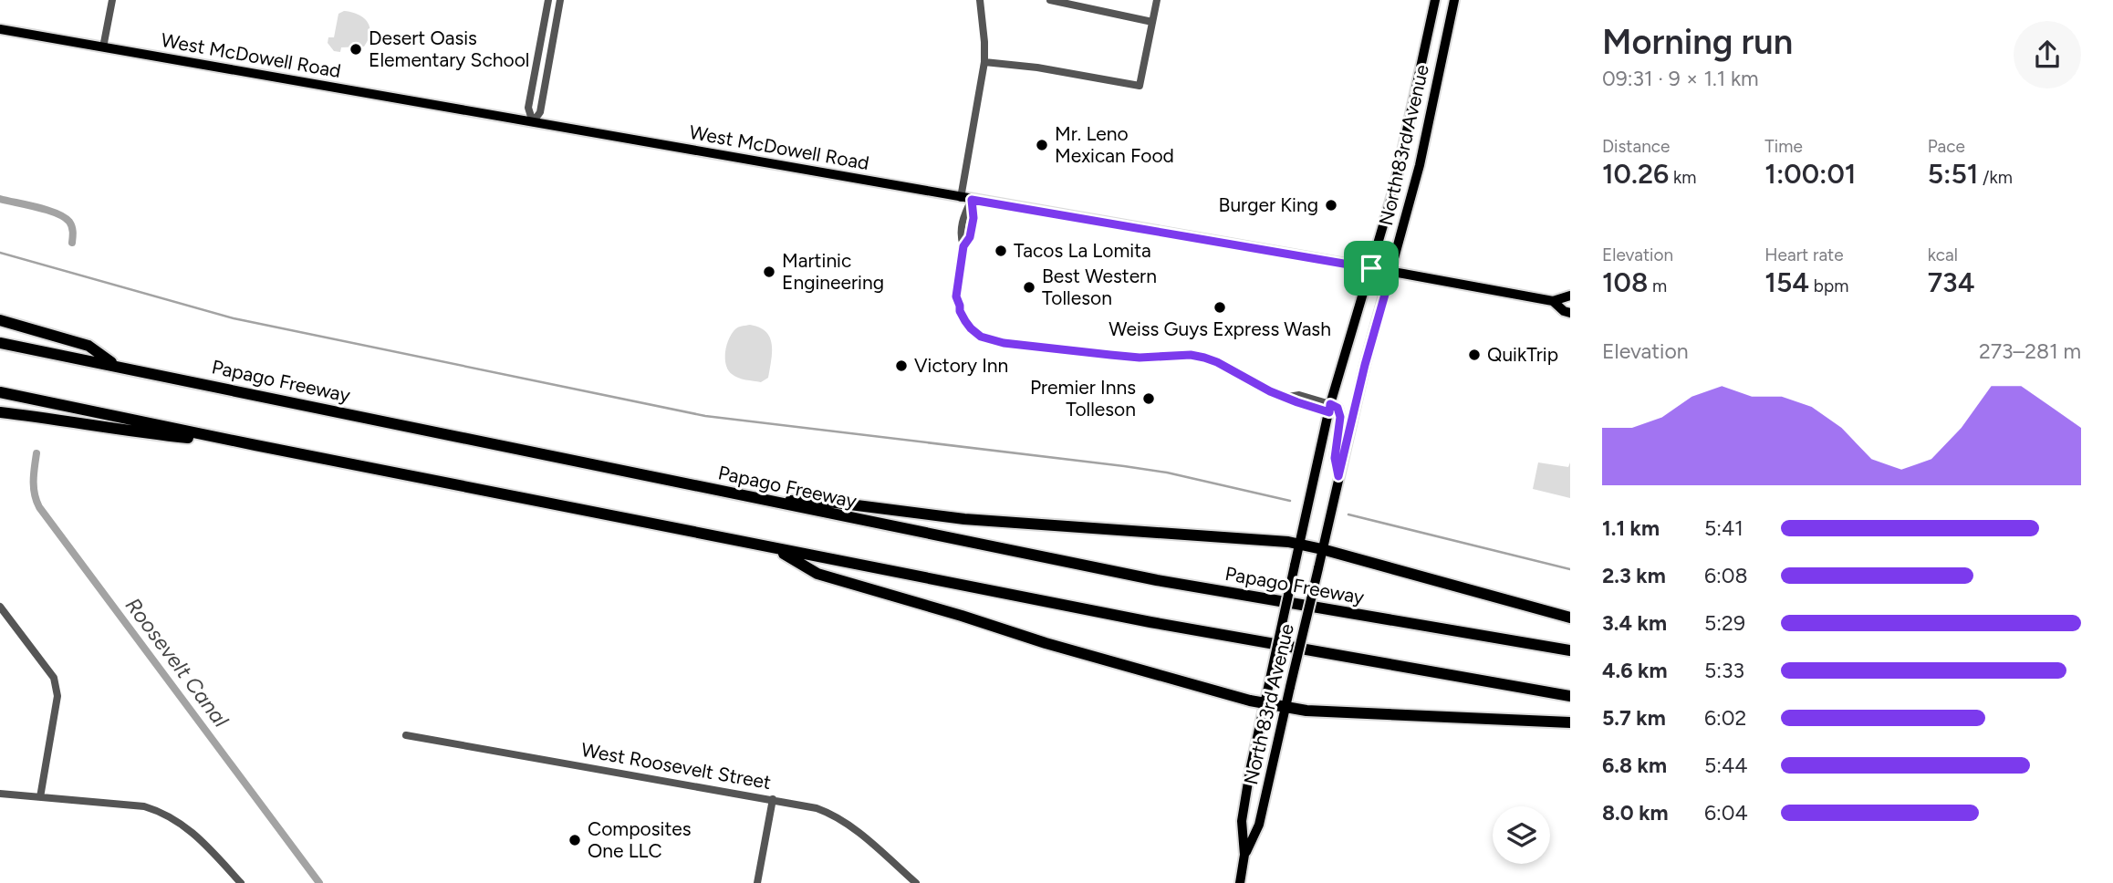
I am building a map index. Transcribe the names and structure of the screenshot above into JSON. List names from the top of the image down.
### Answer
{
  "streets": {
    "highway": ["Papago Freeway"],
    "main road": ["West McDowell Road", "North 83rd Avenue"],
    "street": ["West Roosevelt Street"]
  },
  "crossings": [
    ["West McDowell Road", "North 83rd Avenue"]
  ],
  "water": ["Roosevelt Canal"],
  "places": [
    "Desert Oasis Elementary School",
    "Mr. Leno Mexican Food",
    "Burger King",
    "Tacos La Lomita",
    "Martinic Engineering",
    "Best Western Tolleson",
    "Weiss Guys Express Wash",
    "QuikTrip",
    "Victory Inn",
    "Premier Inns Tolleson",
    "Composites One LLC"
  ],
  "page": {
    "heading": ["Morning run", "09:31 · 9 × 1.1 km"],
    "stats": [
      ["Distance", "10.26 km"],
      ["Time", "1:00:01"],
      ["Pace", "5:51 /km"],
      ["Elevation", "108 m"],
      ["Heart rate", "154 bpm"],
      ["kcal", "734"]
    ],
    "chart": ["Elevation", "273–281 m"],
    "list": [
      {
        "name": "1.1 km",
        "note": "5:41"
      },
      {
        "name": "2.3 km",
        "note": "6:08"
      },
      {
        "name": "3.4 km",
        "note": "5:29"
      },
      {
        "name": "4.6 km",
        "note": "5:33"
      },
      {
        "name": "5.7 km",
        "note": "6:02"
      },
      {
        "name": "6.8 km",
        "note": "5:44"
      },
      {
        "name": "8.0 km",
        "note": "6:04"
      }
    ]
  }
}
